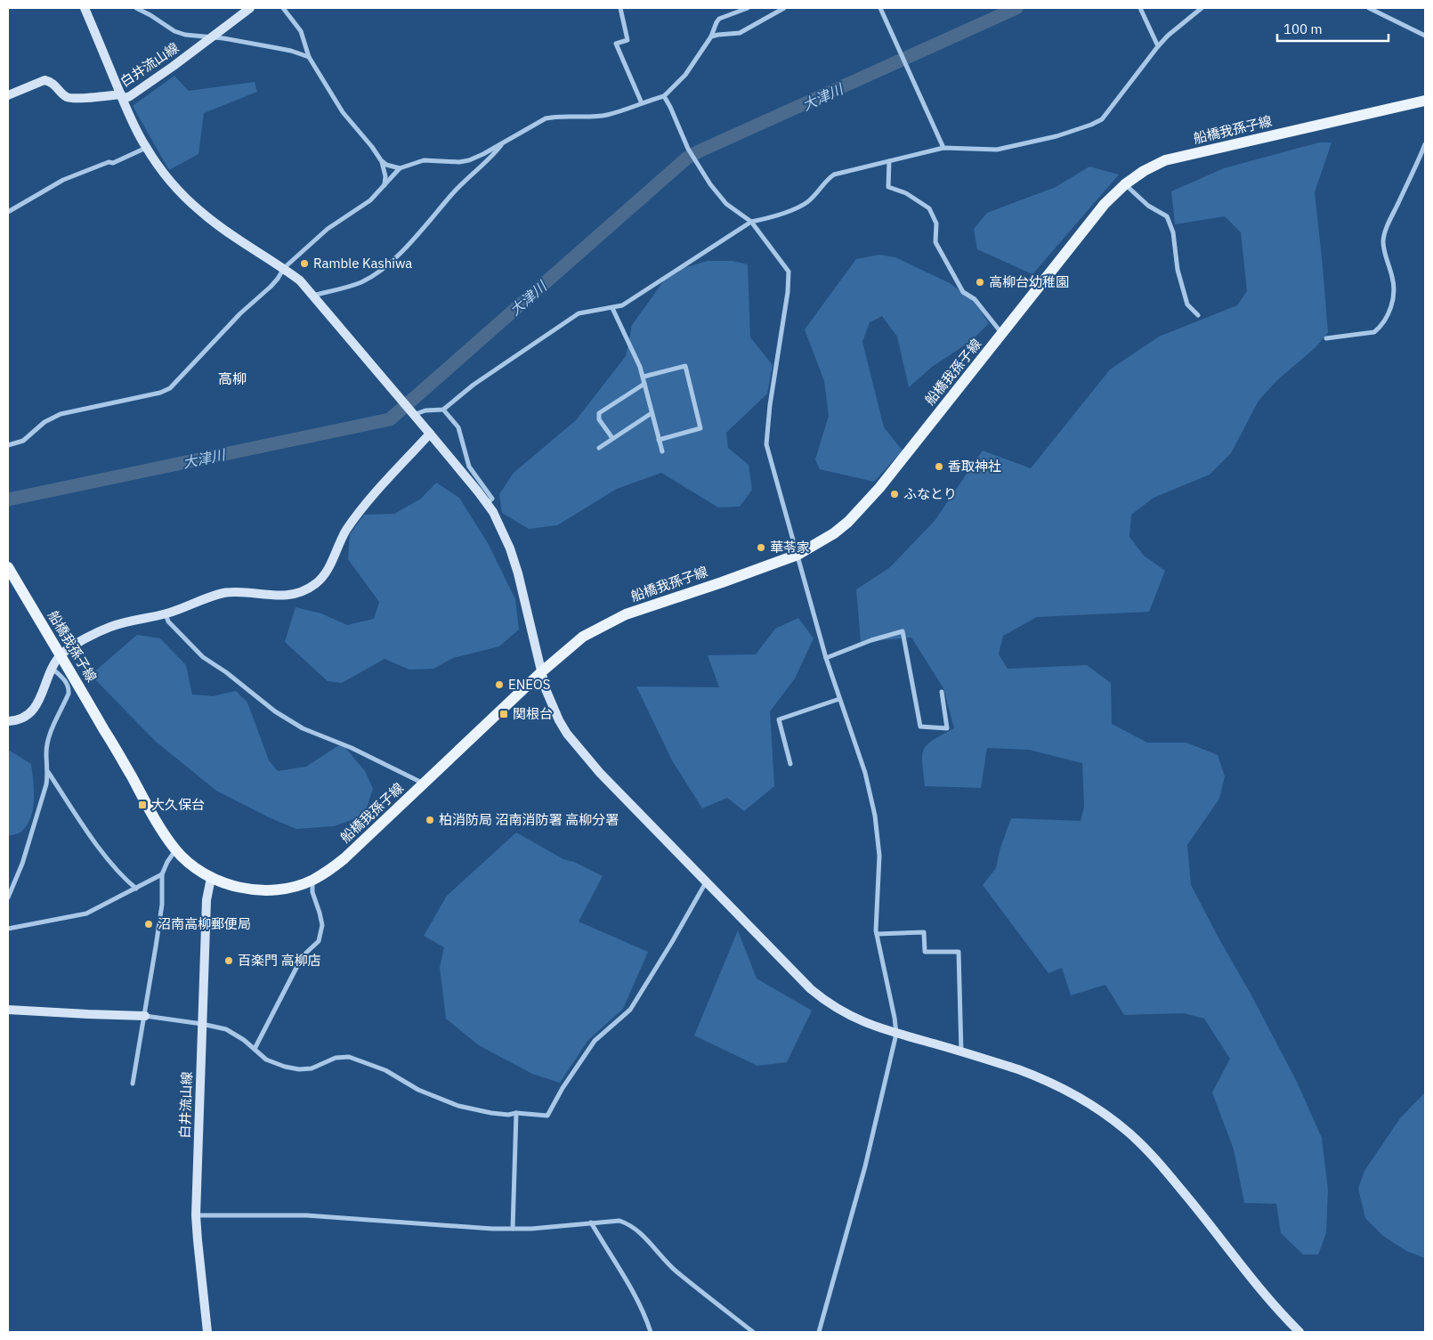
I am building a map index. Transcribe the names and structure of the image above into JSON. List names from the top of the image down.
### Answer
{
  "streets": {
    "main road": ["船橋我孫子線"],
    "street": ["白井流山線"]
  },
  "crossings": [
    ["白井流山線", "船橋我孫子線"]
  ],
  "districts": ["高柳"],
  "water": ["大津川"],
  "places": {
    "other": [
      "Ramble Kashiwa",
      "高柳台幼稚園",
      "香取神社",
      "ふなとり",
      "華苓家",
      "ENEOS",
      "柏消防局 沼南消防署 高柳分署",
      "沼南高柳郵便局",
      "百楽門 高柳店"
    ],
    "transit": ["関根台", "大久保台"]
  },
  "scale_bar": "100 m"
}
